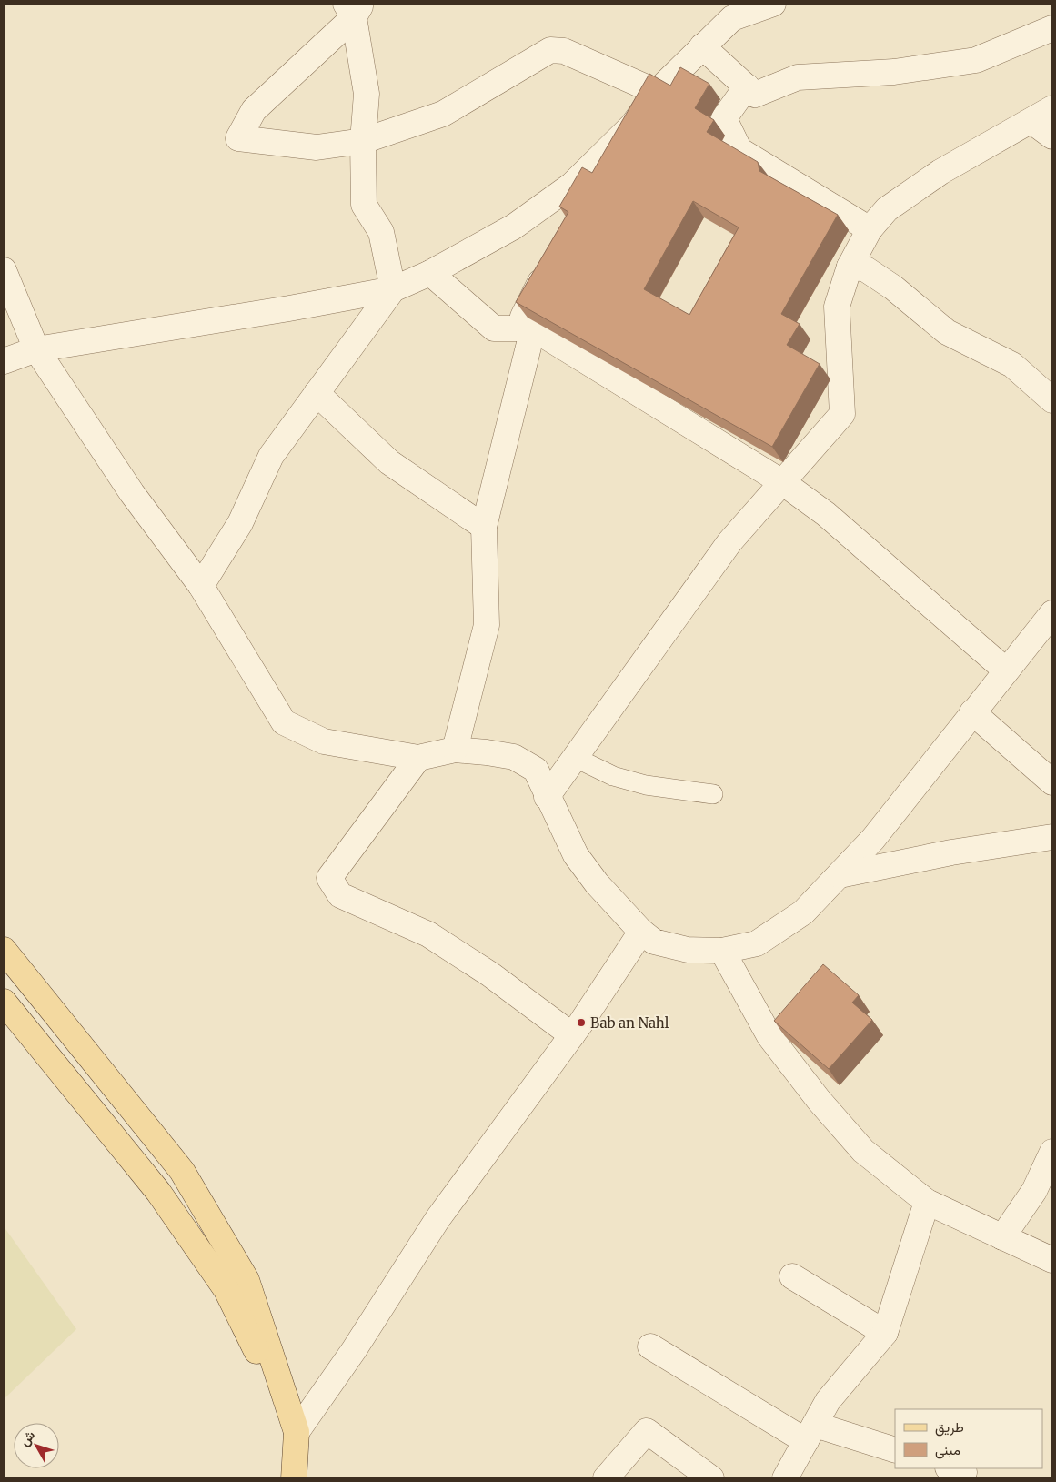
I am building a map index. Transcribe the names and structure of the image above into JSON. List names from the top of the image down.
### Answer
{
  "places": ["Bab an Nahl"],
  "legend": ["طريق", "مبنى"],
  "north": "top left"
}
